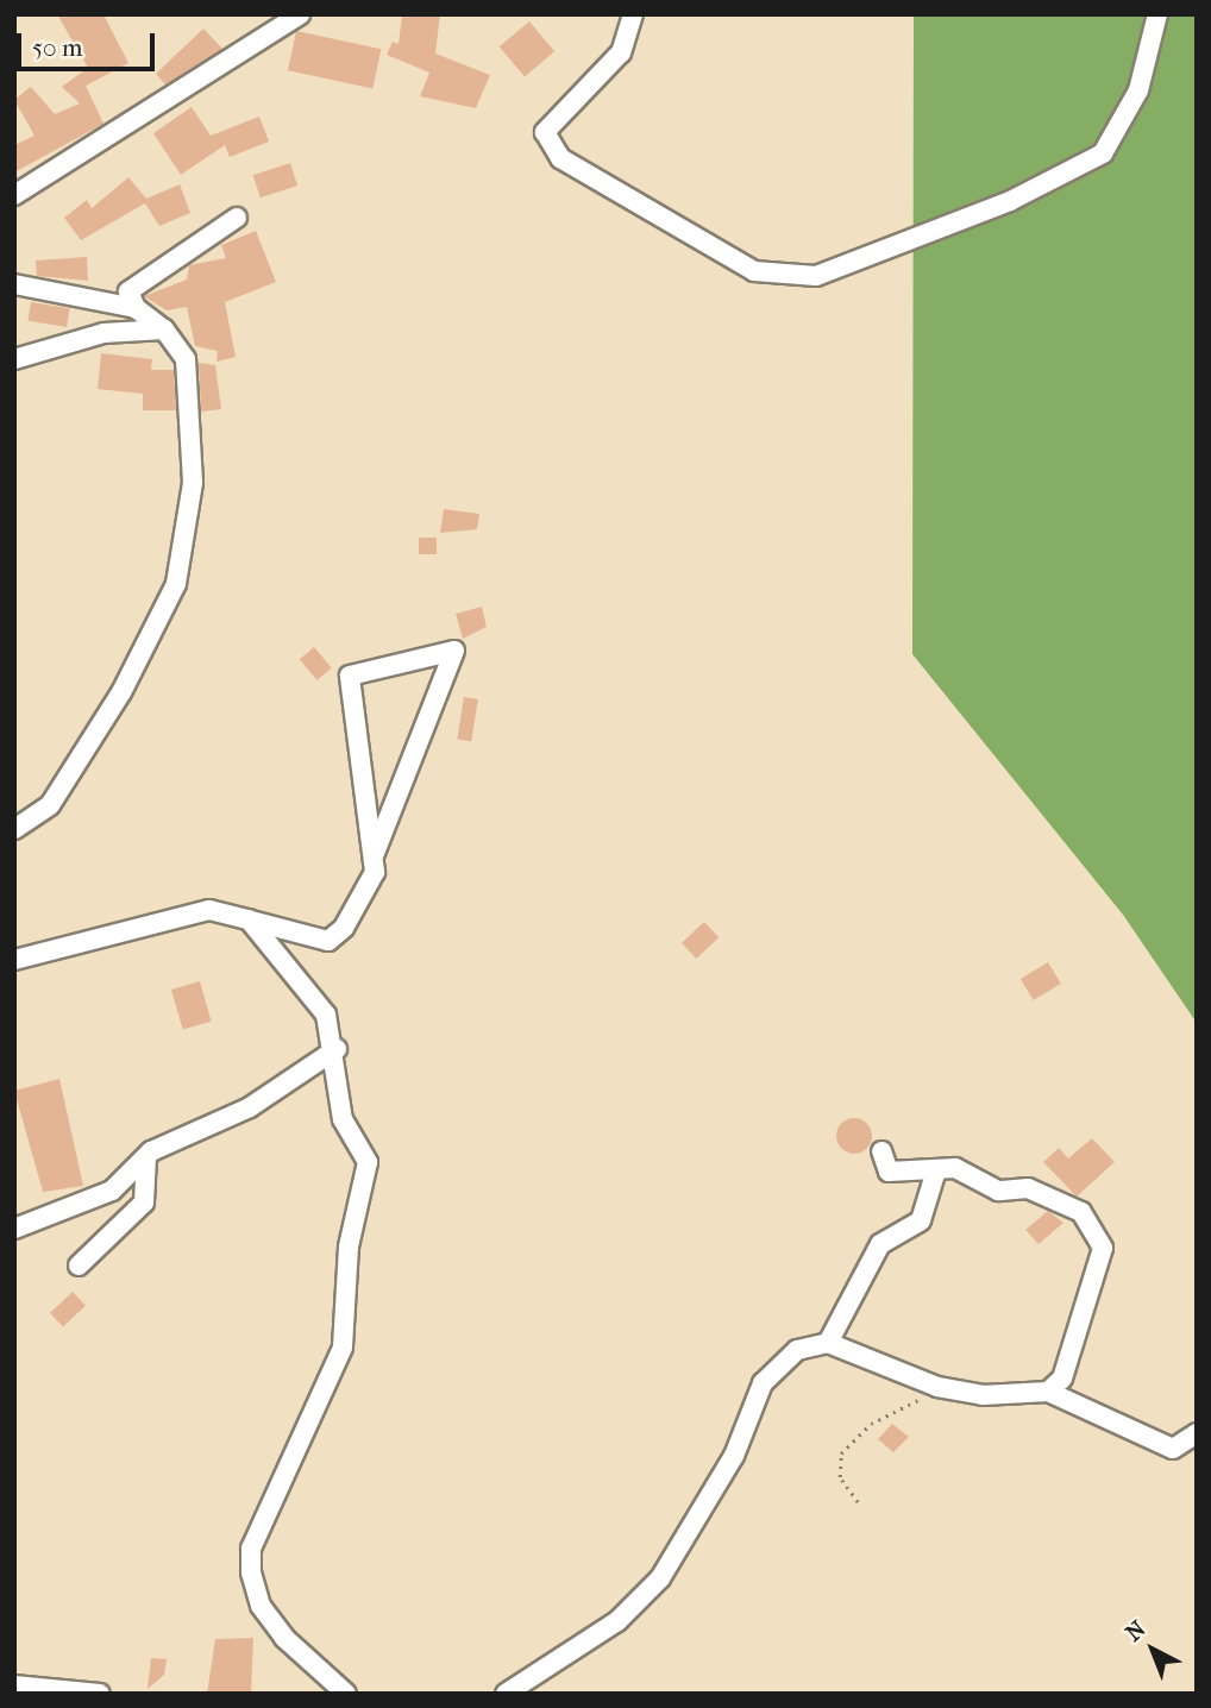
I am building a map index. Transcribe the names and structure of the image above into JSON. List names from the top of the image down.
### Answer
{
  "scale_bar": "50 m",
  "north": "top left"
}
